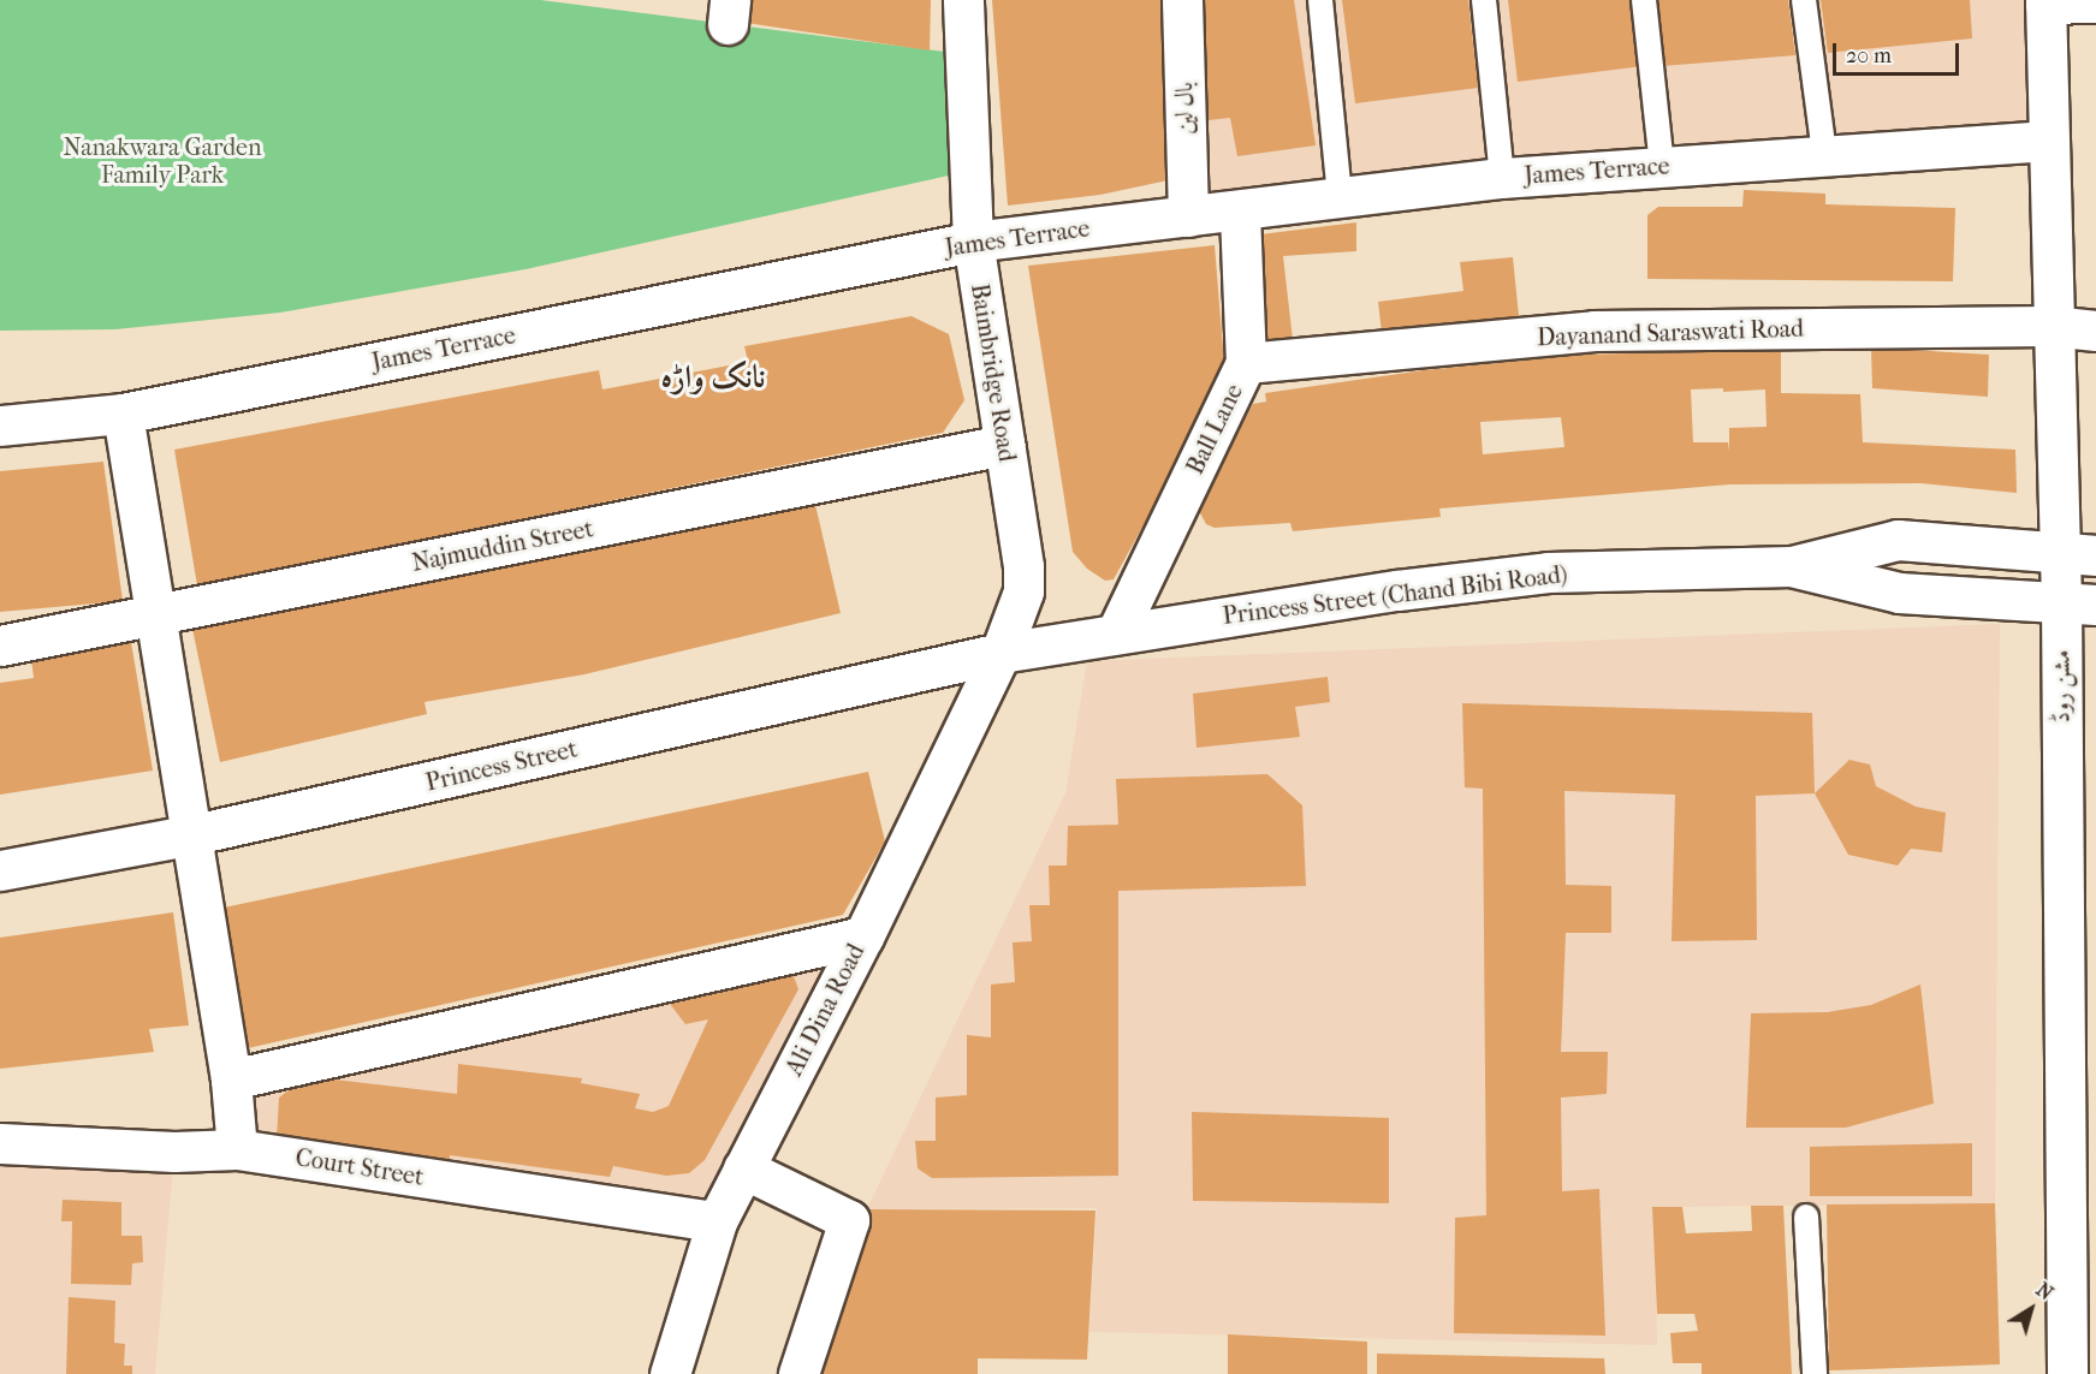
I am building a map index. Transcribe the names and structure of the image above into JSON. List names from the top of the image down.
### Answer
{
  "streets": {
    "street": [
      "بال لین",
      "James Terrace",
      "Dayanand Saraswati Road",
      "Baimbridge Road",
      "Ball Lane",
      "Najmuddin Street",
      "Princess Street (Chand Bibi Road)",
      "مشن روڈ",
      "Princess Street",
      "Ali Dina Road",
      "Court Street"
    ]
  },
  "crossings": [
    ["بال لین", "James Terrace"],
    ["James Terrace", "Baimbridge Road"],
    ["James Terrace", "Ball Lane"],
    ["James Terrace", "مشن روڈ"],
    ["Dayanand Saraswati Road", "Ball Lane"],
    ["Dayanand Saraswati Road", "مشن روڈ"],
    ["Baimbridge Road", "Najmuddin Street"],
    ["Baimbridge Road", "Princess Street (Chand Bibi Road)"],
    ["Baimbridge Road", "Princess Street"],
    ["Baimbridge Road", "Ali Dina Road"],
    ["Ball Lane", "Princess Street (Chand Bibi Road)"],
    ["Princess Street (Chand Bibi Road)", "مشن روڈ"],
    ["Princess Street (Chand Bibi Road)", "Princess Street"],
    ["Princess Street (Chand Bibi Road)", "Ali Dina Road"],
    ["Princess Street", "Ali Dina Road"],
    ["Ali Dina Road", "Court Street"]
  ],
  "districts": ["نانک واڑہ"],
  "parks": ["Nanakwara Garden Family Park"],
  "scale_bar": "20 m",
  "north": "top right"
}
